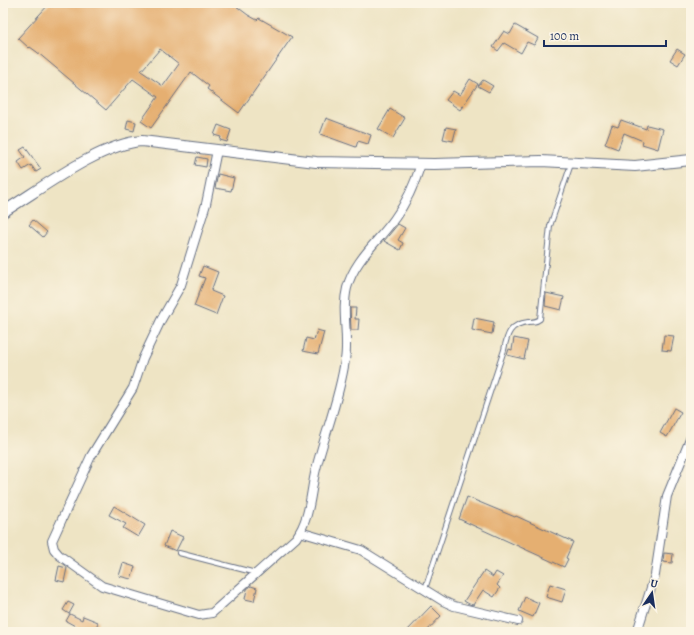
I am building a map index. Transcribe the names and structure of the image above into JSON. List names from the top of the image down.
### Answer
{
  "scale_bar": "100 m",
  "north": "top"
}
